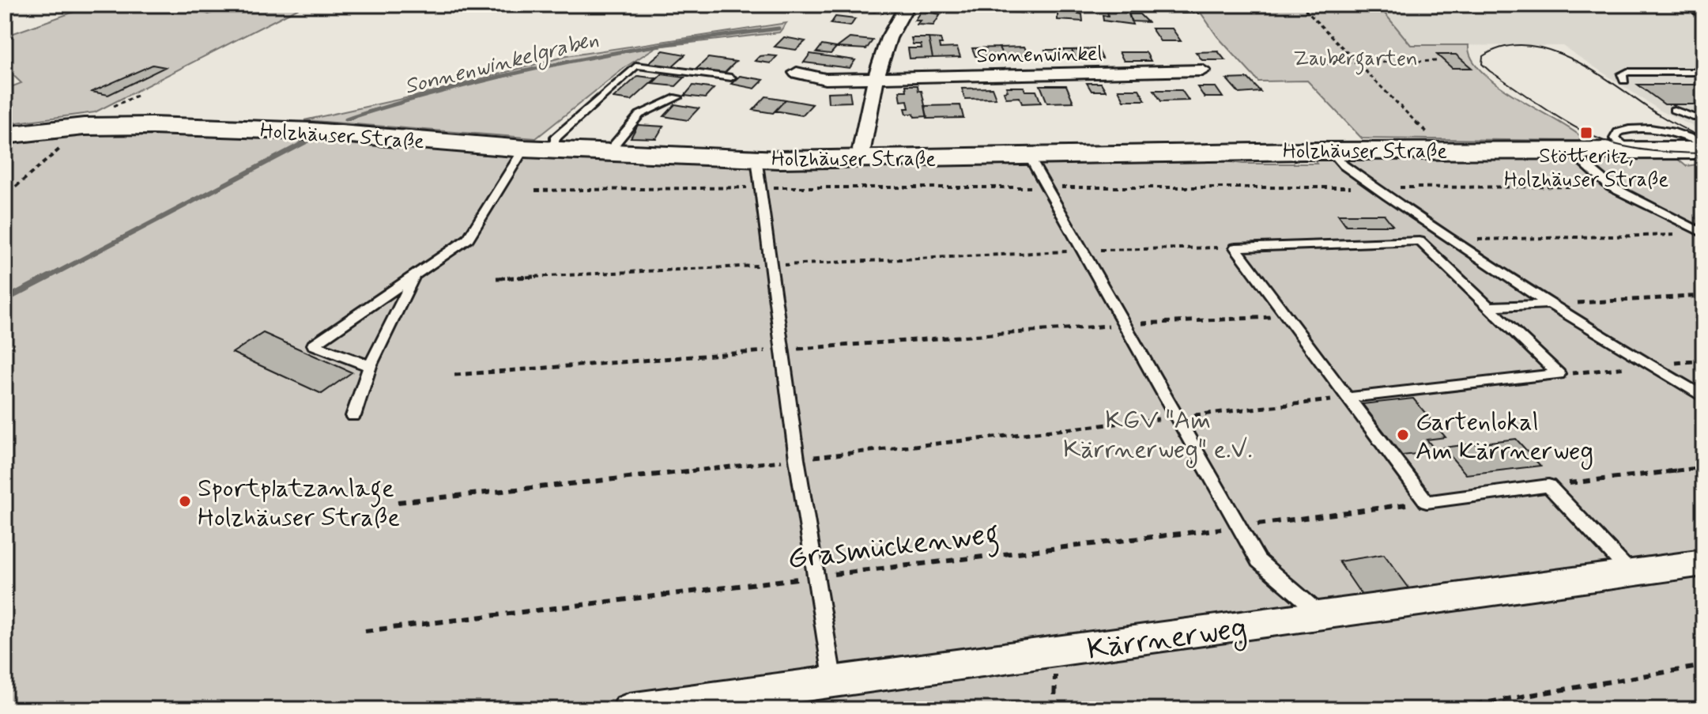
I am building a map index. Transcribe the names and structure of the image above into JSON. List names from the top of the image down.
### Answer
{
  "streets": {
    "main road": ["Holzhäuser Straße"],
    "street": ["Sonnenwinkel", "Kärrnerweg"],
    "path": ["Grasmückenweg"]
  },
  "water": ["Sonnenwinkelgraben"],
  "parks": ["Zaubergarten", "KGV \"Am Kärrnerweg\" e.V."],
  "places": {
    "transit": ["Stötteritz, Holzhäuser Straße"],
    "other": ["Gartenlokal Am Kärrnerweg", "Sportplatzanlage Holzhäuser Straße"]
  }
}
